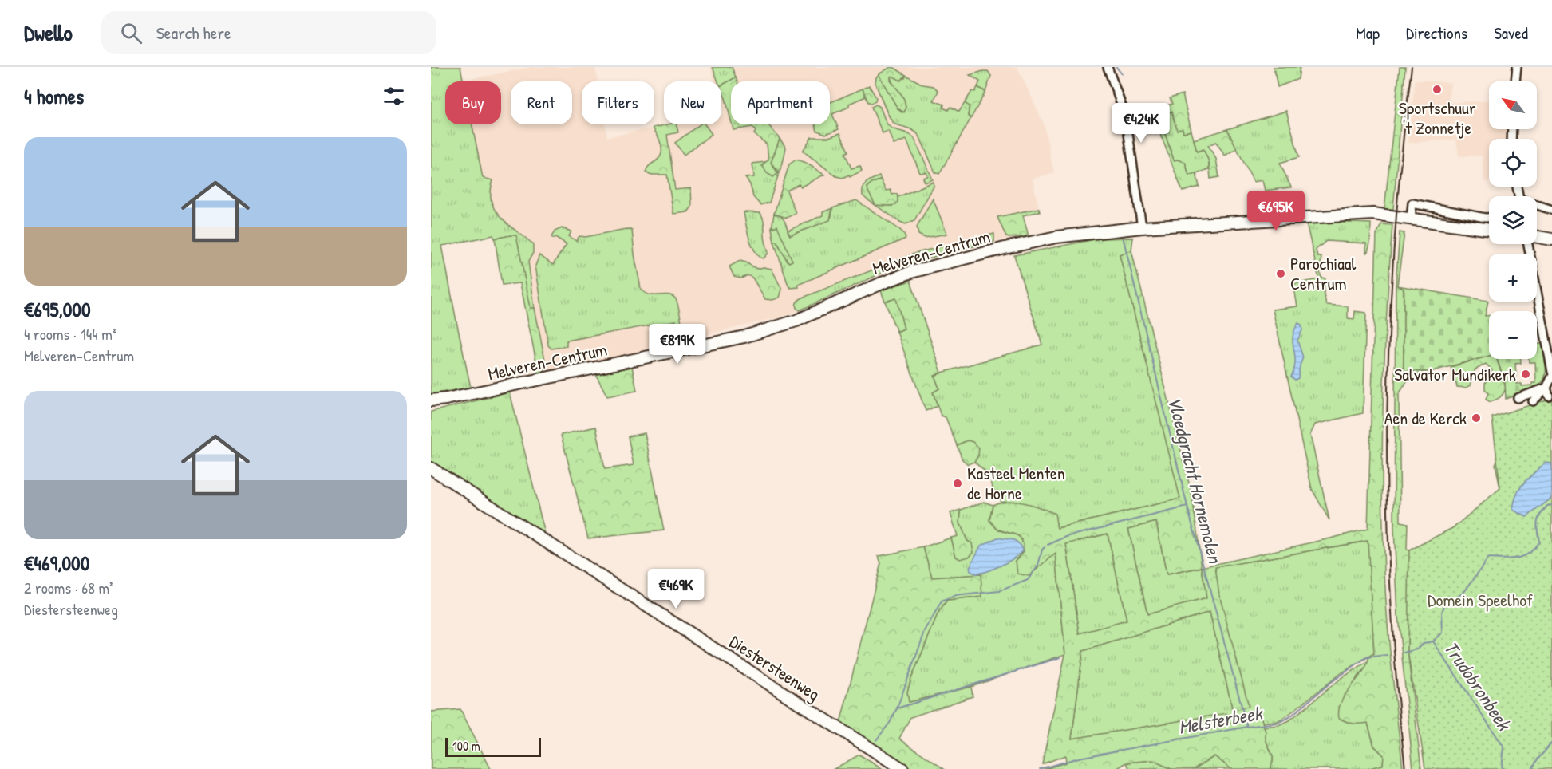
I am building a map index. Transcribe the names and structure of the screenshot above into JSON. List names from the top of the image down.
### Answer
{
  "streets": {
    "main road": ["Melveren-Centrum", "Diestersteenweg"]
  },
  "water": ["Vloedgracht Hornemolen", "Trudobronbeek", "Melsterbeek"],
  "parks": ["Domein Speelhof"],
  "places": [
    "Sportschuur 't Zonnetje",
    "Parochiaal Centrum",
    "Salvator Mundikerk",
    "Aen de Kerck",
    "Kasteel Menten de Horne"
  ],
  "scale_bar": "100 m",
  "north": "top left",
  "page": {
    "header": "Dwello",
    "search": "Search here",
    "nav": ["Map", "Directions", "Saved"],
    "heading": "4 homes",
    "map_buttons": ["+", "−"],
    "chip": [
      "Buy",
      "Rent",
      "Filters",
      "New",
      "Apartment"
    ],
    "price": [
      "€424K",
      "€695K",
      "€819K",
      "€469K"
    ],
    "list": [
      {
        "name": "€695,000",
        "note": "4 rooms · 144 m² · Melveren-Centrum"
      },
      {
        "name": "€469,000",
        "note": "2 rooms · 68 m² · Diestersteenweg"
      }
    ],
    "scale": "100 m"
  }
}
